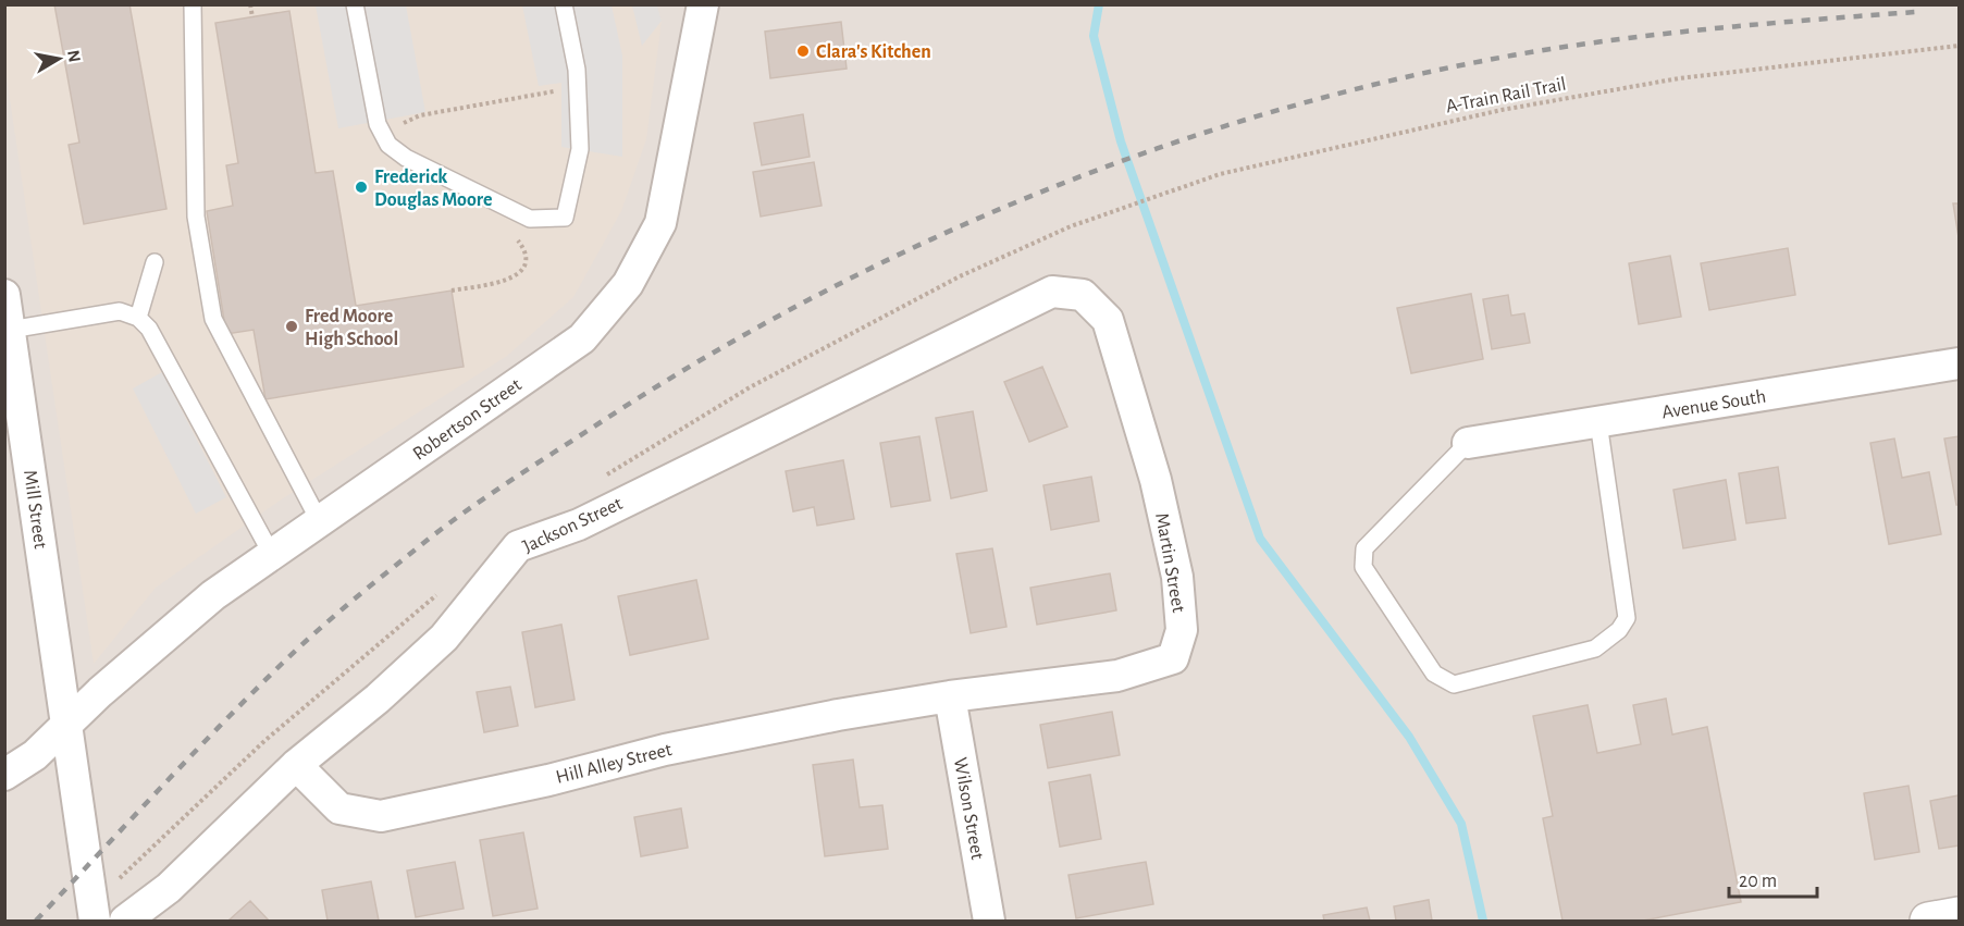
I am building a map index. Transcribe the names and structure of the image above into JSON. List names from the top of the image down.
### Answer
{
  "streets": {
    "street": [
      "Avenue South",
      "Robertson Street",
      "Mill Street",
      "Jackson Street",
      "Martin Street",
      "Hill Alley Street",
      "Wilson Street"
    ],
    "path": ["A-Train Rail Trail"]
  },
  "crossings": [
    ["Robertson Street", "Mill Street"],
    ["Jackson Street", "Martin Street"],
    ["Jackson Street", "Hill Alley Street"],
    ["Martin Street", "Hill Alley Street"],
    ["Martin Street", "Wilson Street"],
    ["Hill Alley Street", "Wilson Street"]
  ],
  "places": ["Clara's Kitchen", "Frederick Douglas Moore", "Fred Moore High School"],
  "scale_bar": "20 m",
  "north": "right"
}
